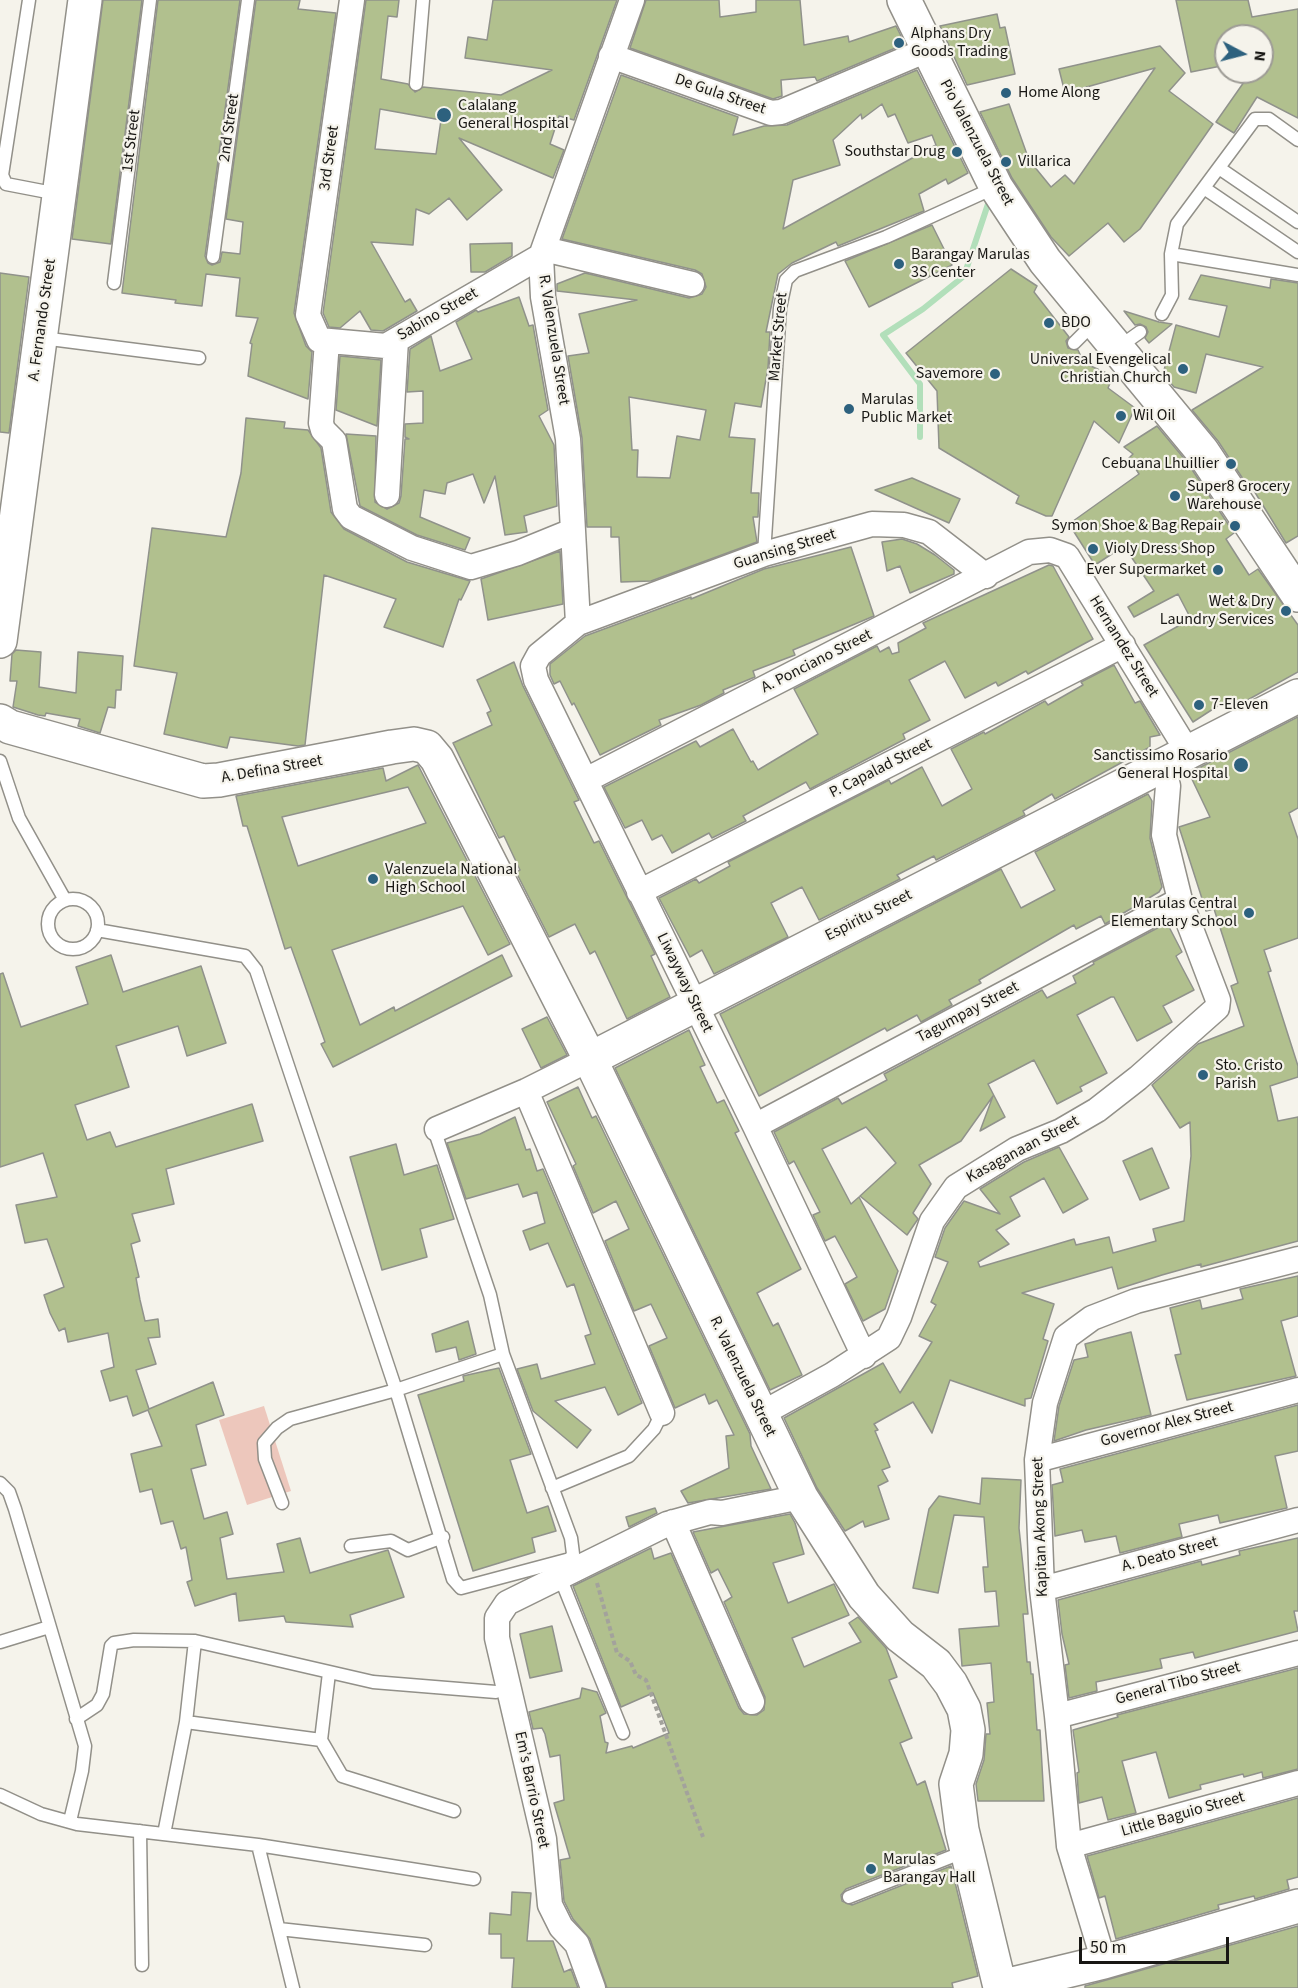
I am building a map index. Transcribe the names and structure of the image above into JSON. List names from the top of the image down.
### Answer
{
  "streets": {
    "street": [
      "De Gula Street",
      "Pio Valenzuela Street",
      "3rd Street",
      "Sabino Street",
      "A. Fernando Street",
      "R. Valenzuela Street",
      "Guansing Street",
      "Hernandez Street",
      "A. Ponciano Street",
      "P. Capalad Street",
      "A. Defina Street",
      "Espiritu Street",
      "Liwayway Street",
      "Tagumpay Street",
      "Kasaganaan Street",
      "Governor Alex Street",
      "Kapitan Akong Street",
      "A. Deato Street",
      "General Tibo Street",
      "Em’s Barrio Street",
      "Little Baguio Street"
    ],
    "lane": ["2nd Street", "1st Street", "Market Street"]
  },
  "crossings": [
    ["De Gula Street", "Pio Valenzuela Street"],
    ["De Gula Street", "R. Valenzuela Street"],
    ["Pio Valenzuela Street", "Market Street"],
    ["3rd Street", "Sabino Street"],
    ["Sabino Street", "R. Valenzuela Street"],
    ["Market Street", "Guansing Street"],
    ["R. Valenzuela Street", "Guansing Street"],
    ["R. Valenzuela Street", "A. Defina Street"],
    ["R. Valenzuela Street", "Espiritu Street"],
    ["R. Valenzuela Street", "Liwayway Street"],
    ["R. Valenzuela Street", "Kasaganaan Street"],
    ["Guansing Street", "A. Ponciano Street"],
    ["Guansing Street", "Liwayway Street"],
    ["Hernandez Street", "A. Ponciano Street"],
    ["Hernandez Street", "P. Capalad Street"],
    ["Hernandez Street", "Espiritu Street"],
    ["Hernandez Street", "Tagumpay Street"],
    ["Hernandez Street", "Kasaganaan Street"],
    ["A. Ponciano Street", "Liwayway Street"],
    ["P. Capalad Street", "Liwayway Street"],
    ["Espiritu Street", "Liwayway Street"],
    ["Liwayway Street", "Tagumpay Street"],
    ["Liwayway Street", "Kasaganaan Street"],
    ["Tagumpay Street", "Kasaganaan Street"],
    ["Governor Alex Street", "Kapitan Akong Street"],
    ["Kapitan Akong Street", "A. Deato Street"],
    ["Kapitan Akong Street", "General Tibo Street"],
    ["Kapitan Akong Street", "Little Baguio Street"]
  ],
  "places": [
    "Alphans Dry Goods Trading",
    "Home Along",
    "Calalang General Hospital",
    "Southstar Drug",
    "Villarica",
    "Barangay Marulas 3S Center",
    "BDO",
    "Universal Evengelical Christian Church",
    "Savemore",
    "Marulas Public Market",
    "Wil Oil",
    "Cebuana Lhuillier",
    "Super8 Grocery Warehouse",
    "Symon Shoe & Bag Repair",
    "Violy Dress Shop",
    "Ever Supermarket",
    "Wet & Dry Laundry Services",
    "7-Eleven",
    "Sanctissimo Rosario General Hospital",
    "Valenzuela National High School",
    "Marulas Central Elementary School",
    "Sto. Cristo Parish",
    "Marulas Barangay Hall"
  ],
  "scale_bar": "50 m",
  "north": "right"
}
